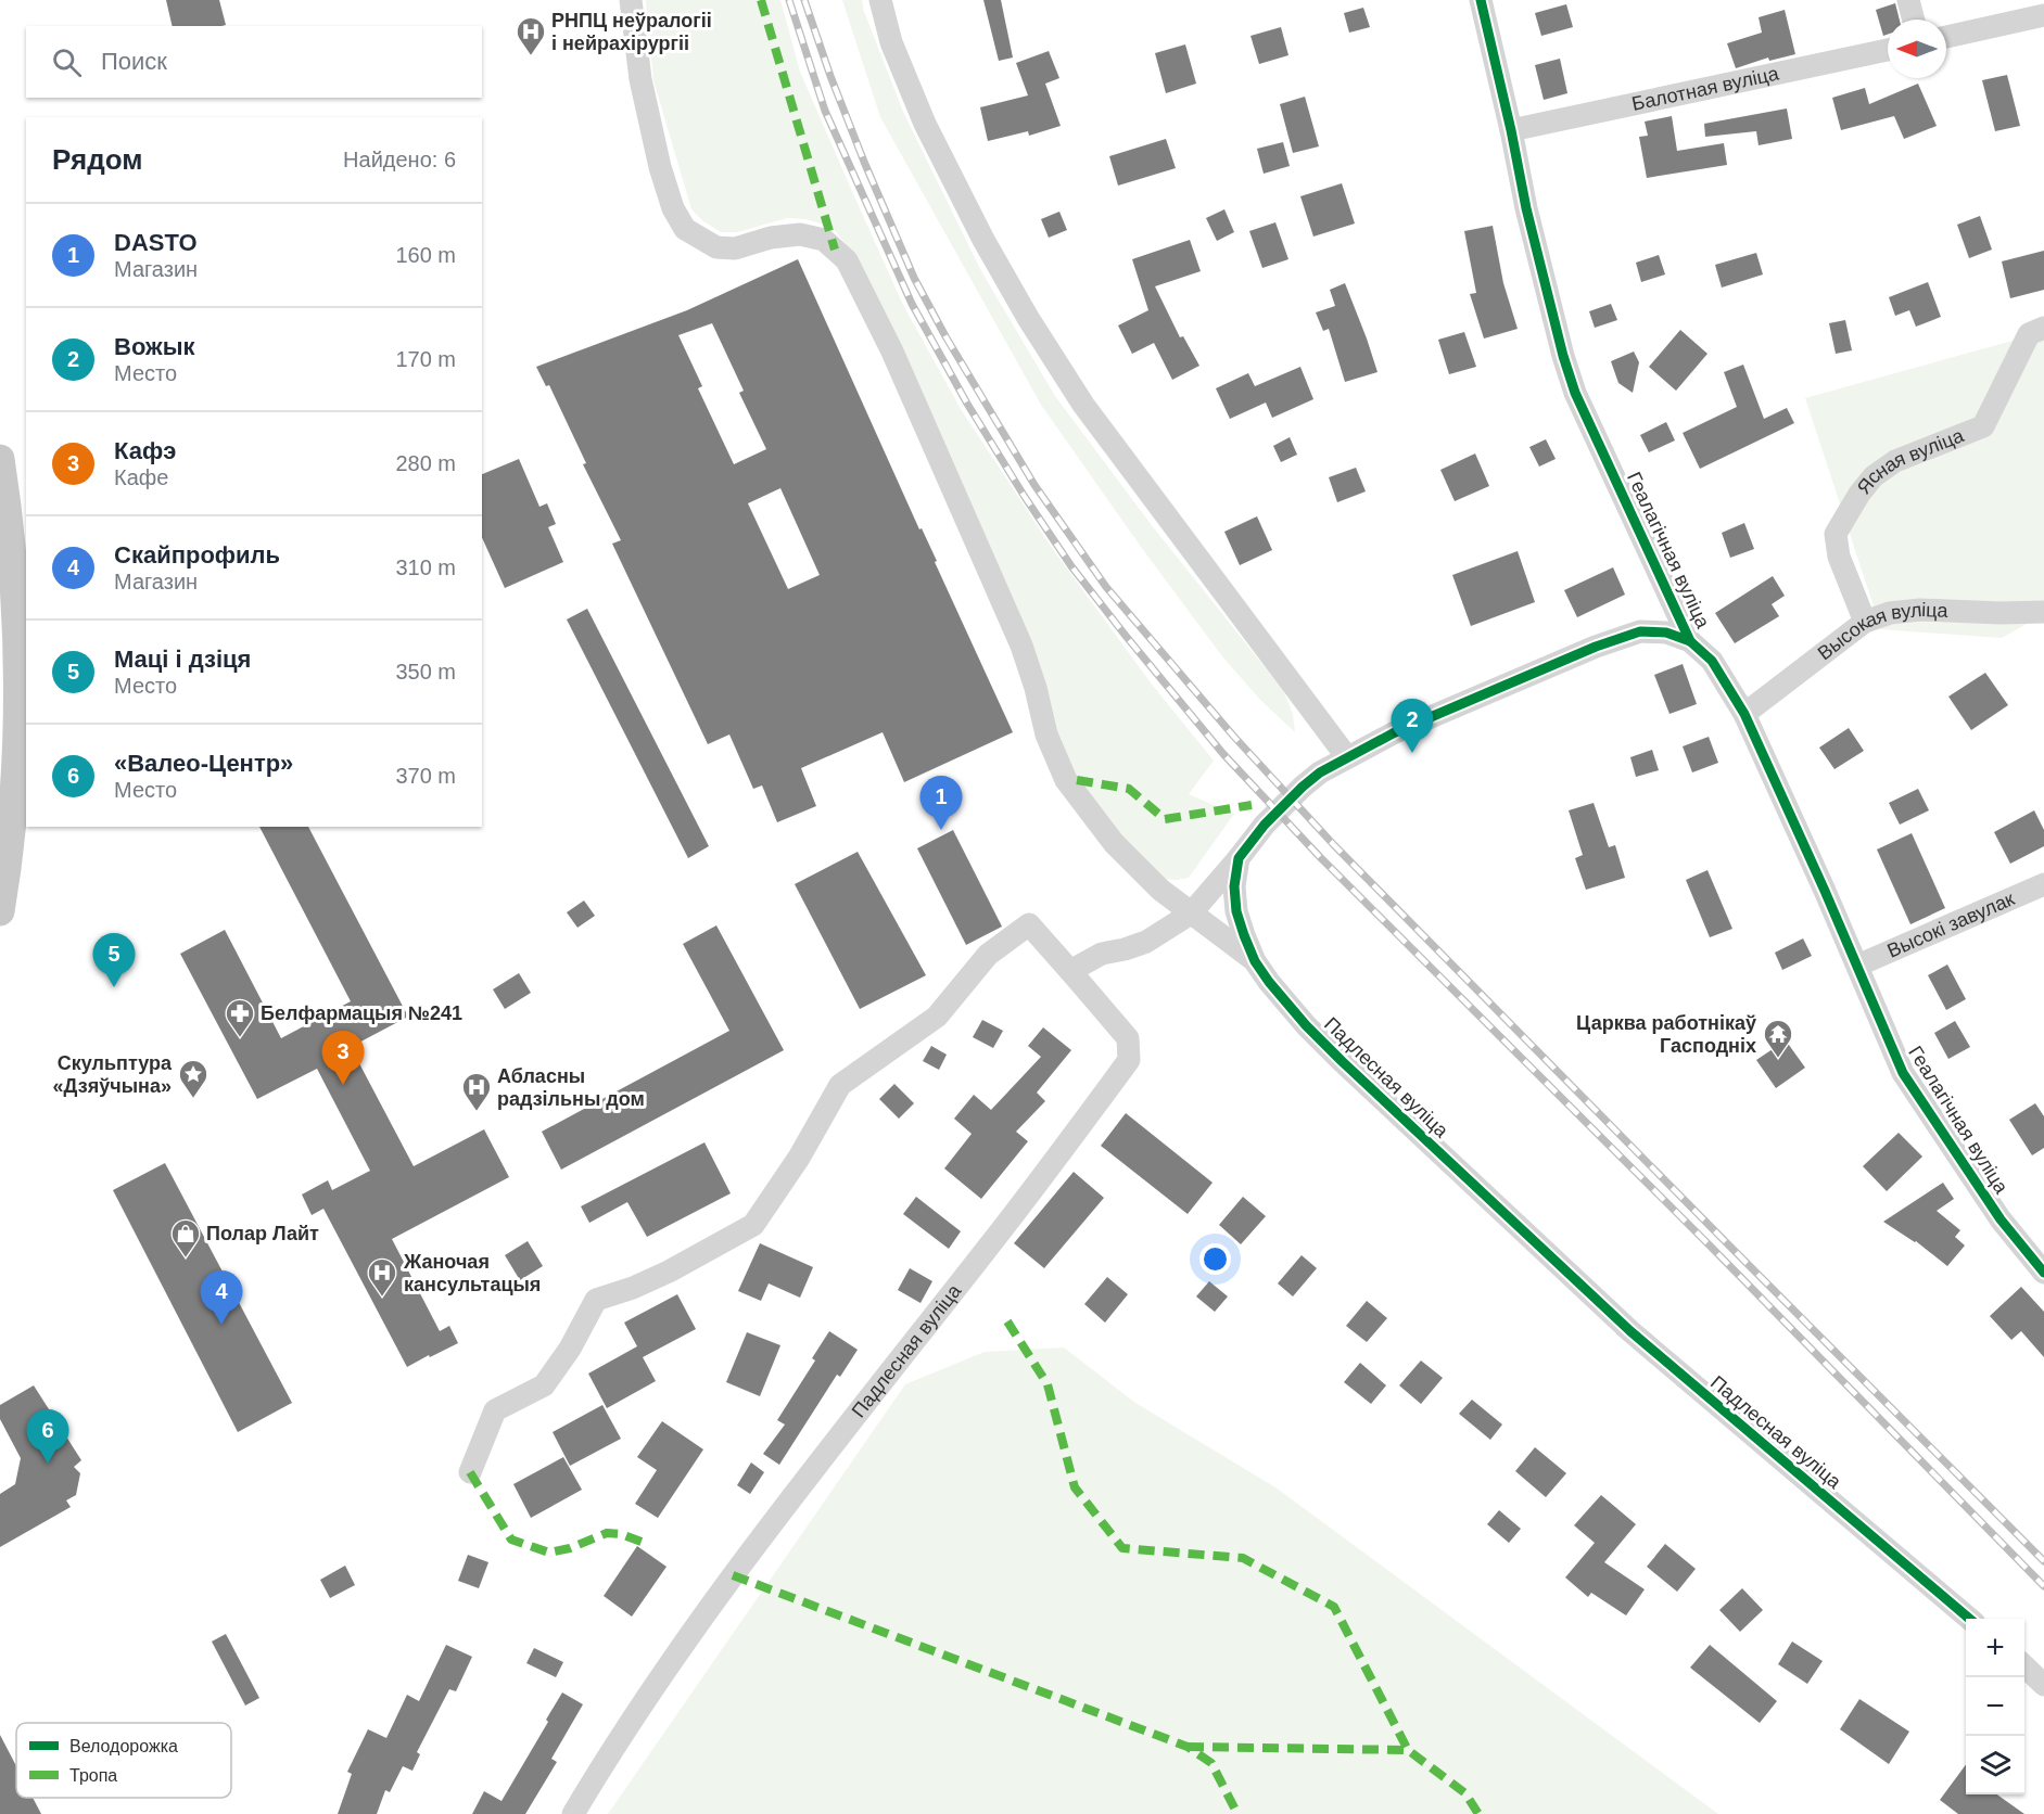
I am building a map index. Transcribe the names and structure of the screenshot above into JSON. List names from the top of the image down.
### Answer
{
  "streets": {
    "street": [
      "Балотная вуліца",
      "Ясная вуліца",
      "Геалагічная вуліца",
      "Высокая вуліца",
      "Высокі завулак",
      "Падлесная вуліца"
    ]
  },
  "crossings": [
    ["Балотная вуліца", "Геалагічная вуліца"],
    ["Ясная вуліца", "Высокая вуліца"],
    ["Геалагічная вуліца", "Высокая вуліца"],
    ["Геалагічная вуліца", "Высокі завулак"]
  ],
  "places": {
    "hospital": ["РНПЦ неўралогіі і нейрахірургіі", "Абласны радзільны дом", "Жаночая кансультацыя"],
    "pharmacy": ["Белфармацыя №241"],
    "temple": ["Царква работнікаў Гасподніх"],
    "place": ["Скульптура «Дзяўчына»"],
    "shop": ["Полар Лайт"]
  },
  "legend": ["Велодорожка", "Тропа"],
  "north": "left",
  "page": {
    "search": "Поиск",
    "heading": ["Рядом", "Найдено: 6"],
    "list": [
      {
        "mark": "1",
        "name": "DASTO",
        "note": "Магазин",
        "value": "160 m"
      },
      {
        "mark": "2",
        "name": "Вожык",
        "note": "Место",
        "value": "170 m"
      },
      {
        "mark": "3",
        "name": "Кафэ",
        "note": "Кафе",
        "value": "280 m"
      },
      {
        "mark": "4",
        "name": "Скайпрофиль",
        "note": "Магазин",
        "value": "310 m"
      },
      {
        "mark": "5",
        "name": "Маці і дзіця",
        "note": "Место",
        "value": "350 m"
      },
      {
        "mark": "6",
        "name": "«Валео-Центр»",
        "note": "Место",
        "value": "370 m"
      }
    ],
    "pins": [
      "2",
      "1",
      "5",
      "3",
      "4",
      "6"
    ],
    "map_buttons": ["+", "−"]
  }
}
